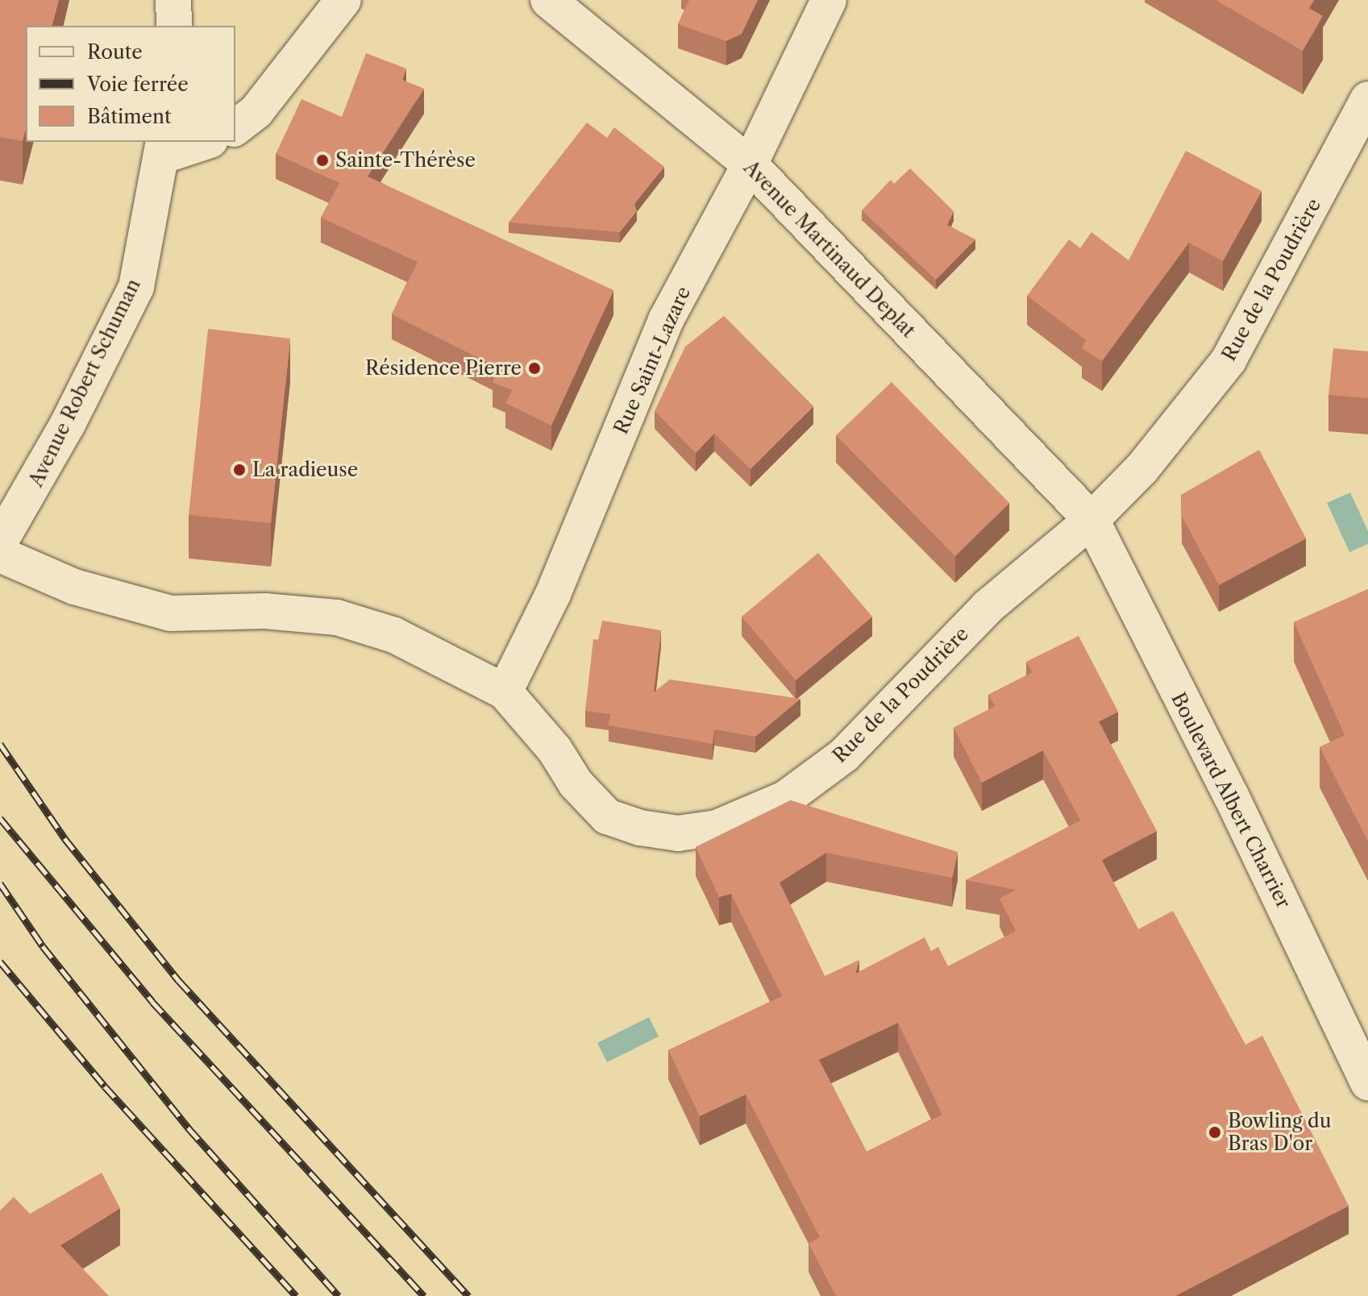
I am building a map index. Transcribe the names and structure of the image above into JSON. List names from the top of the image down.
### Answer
{
  "streets": {
    "street": [
      "Avenue Martinaud Deplat",
      "Rue de la Poudrière",
      "Rue Saint-Lazare",
      "Avenue Robert Schuman",
      "Boulevard Albert Charrier"
    ]
  },
  "crossings": [
    ["Avenue Martinaud Deplat", "Rue de la Poudrière"],
    ["Avenue Martinaud Deplat", "Rue Saint-Lazare"],
    ["Avenue Martinaud Deplat", "Boulevard Albert Charrier"],
    ["Rue de la Poudrière", "Rue Saint-Lazare"],
    ["Rue de la Poudrière", "Boulevard Albert Charrier"]
  ],
  "places": [
    "Sainte-Thérèse",
    "Résidence Pierre",
    "La radieuse",
    "Bowling du Bras D'or"
  ],
  "legend": ["Route", "Voie ferrée", "Bâtiment"]
}
